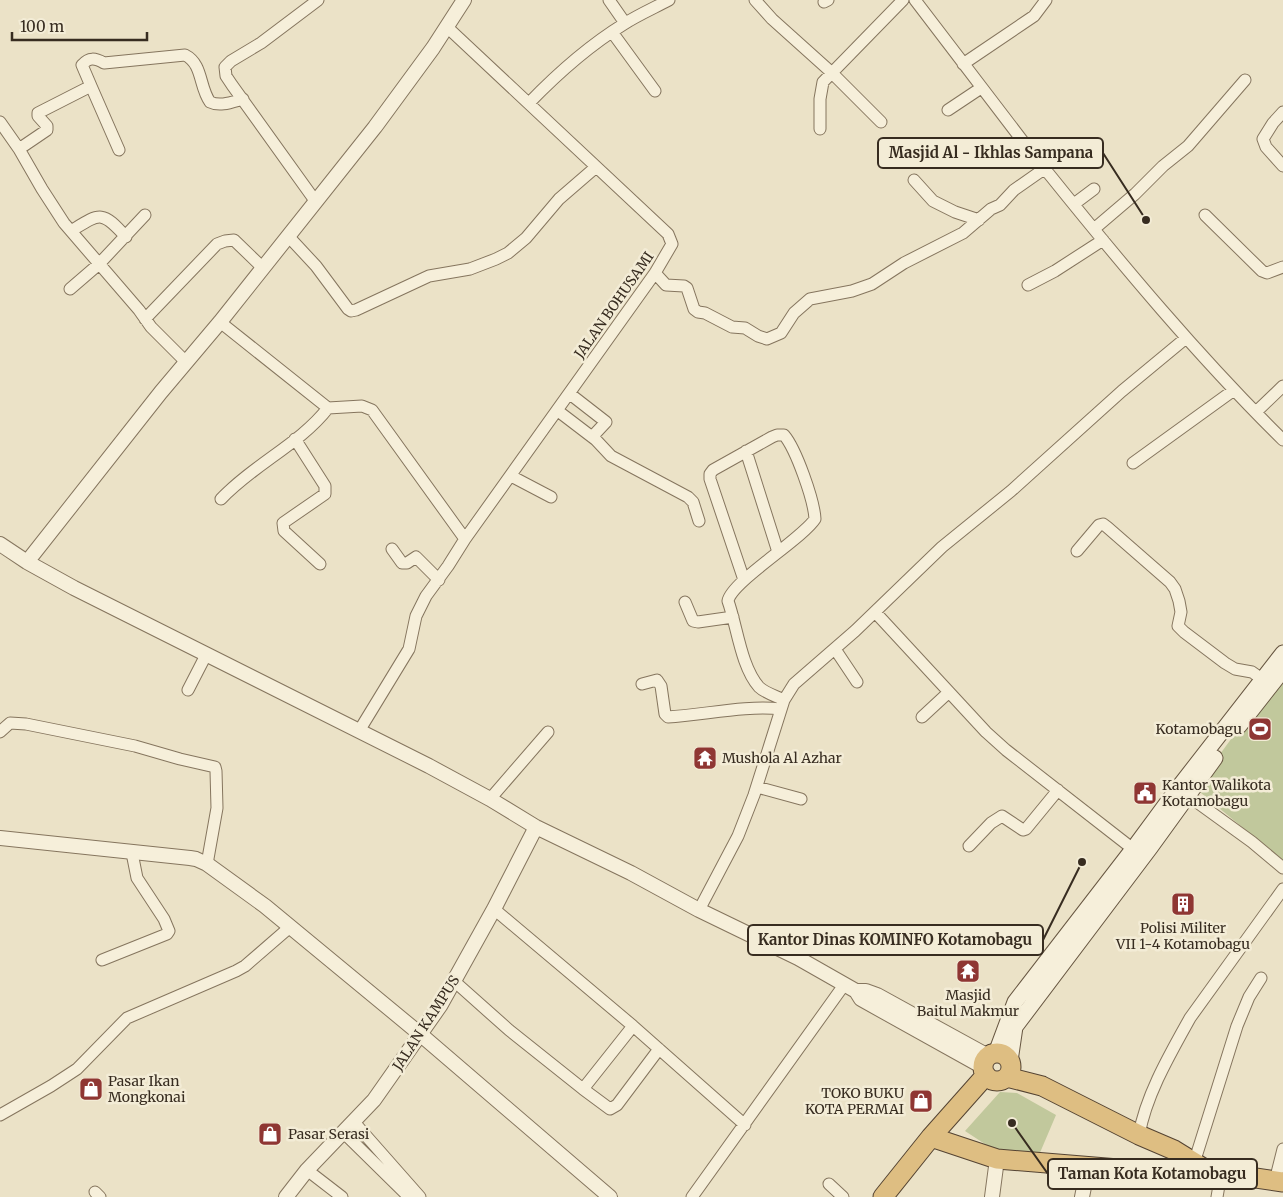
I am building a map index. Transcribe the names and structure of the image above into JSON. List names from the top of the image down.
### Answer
{
  "streets": {
    "street": ["JALAN BOHUSAMI", "JALAN KAMPUS"]
  },
  "places": {
    "other": ["Masjid Al - Ikhlas Sampana", "Kantor Dinas KOMINFO Kotamobagu", "Taman Kota Kotamobagu"],
    "sports": ["Kotamobagu"],
    "temple": ["Mushola Al Azhar", "Masjid Baitul Makmur"],
    "public building": ["Kantor Walikota Kotamobagu"],
    "building": ["Polisi Militer VII 1-4 Kotamobagu"],
    "shop": ["Pasar Ikan Mongkonai", "TOKO BUKU KOTA PERMAI", "Pasar Serasi"]
  },
  "scale_bar": "100 m"
}
